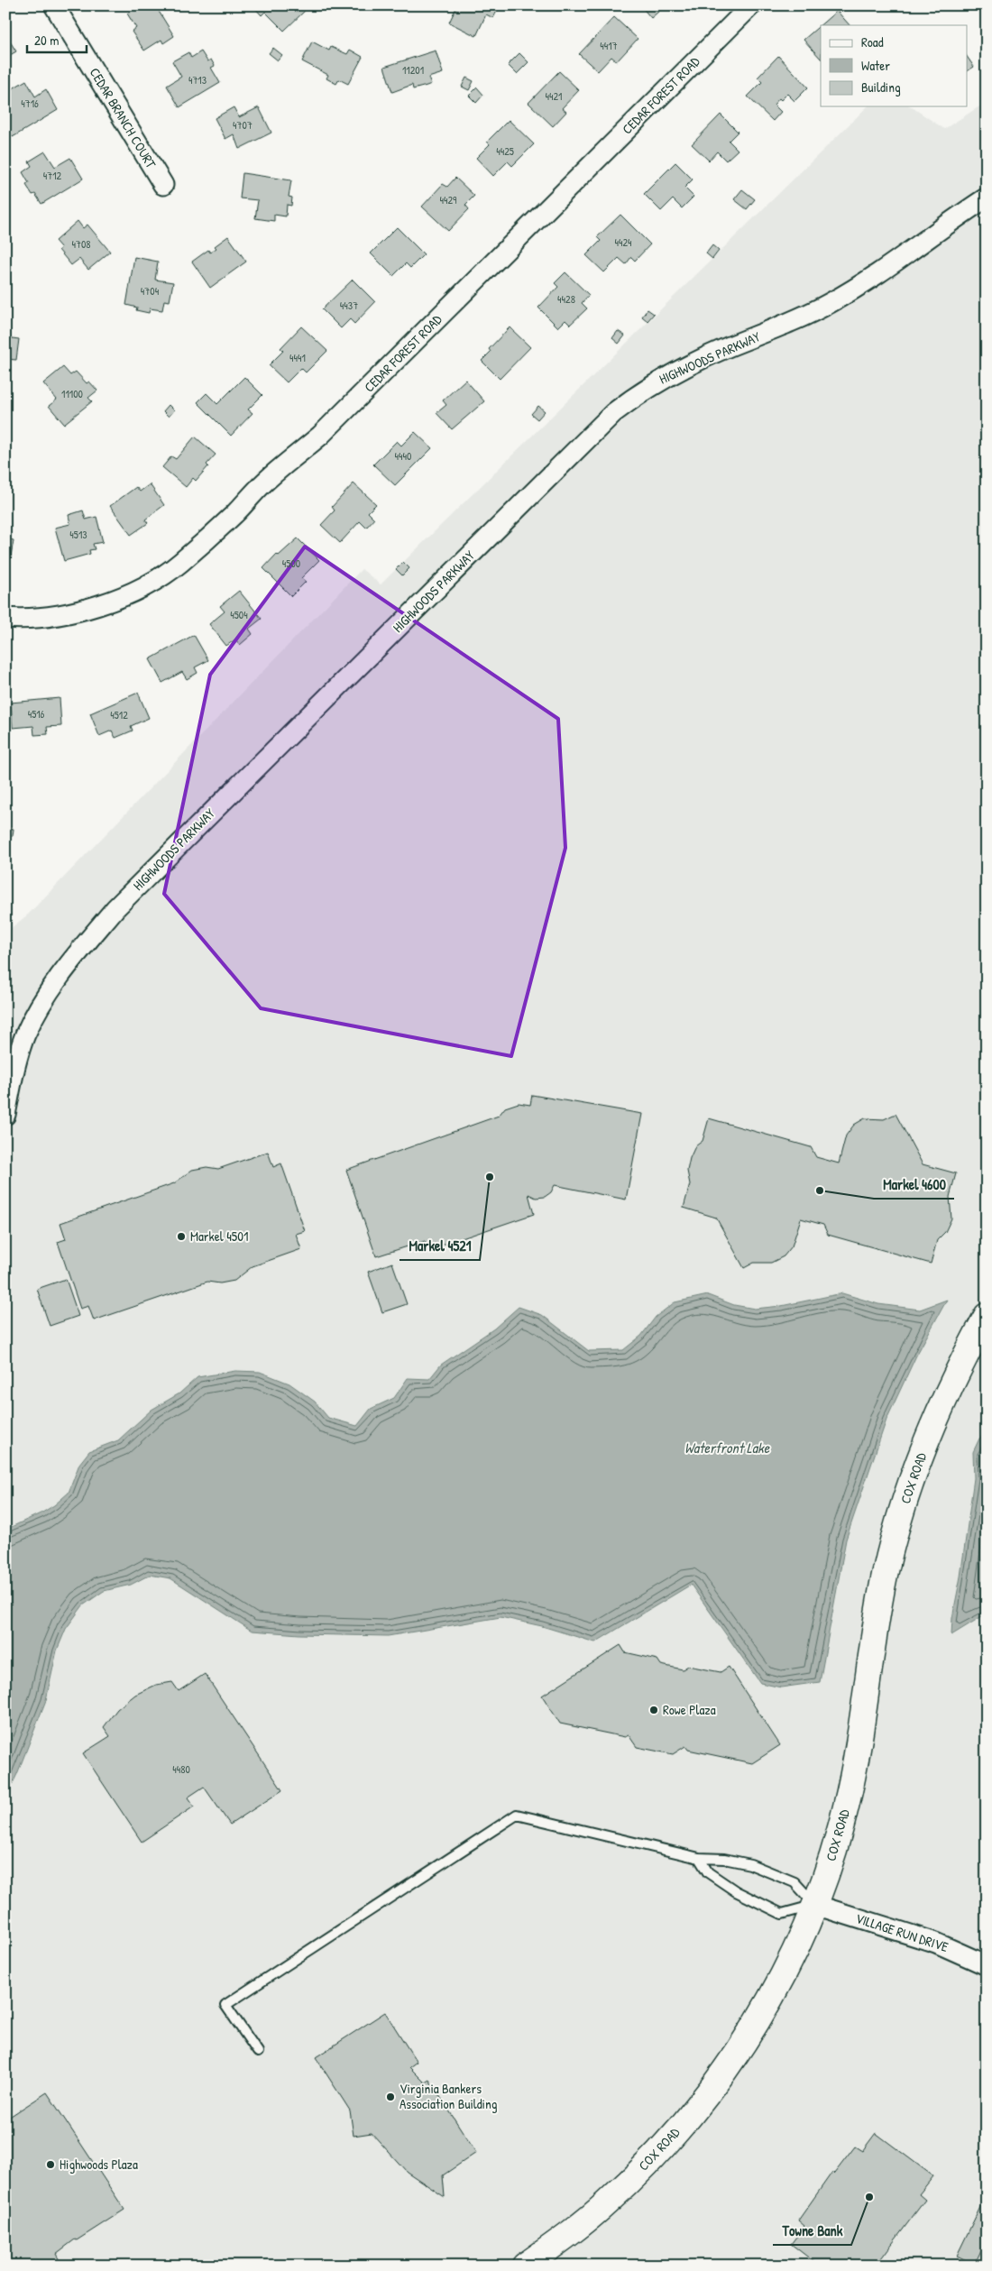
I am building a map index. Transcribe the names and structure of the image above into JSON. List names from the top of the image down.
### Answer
{
  "streets": {
    "main road": ["COX ROAD"],
    "street": [
      "CEDAR FOREST ROAD",
      "CEDAR BRANCH COURT",
      "HIGHWOODS PARKWAY",
      "VILLAGE RUN DRIVE"
    ]
  },
  "crossings": [
    ["COX ROAD", "VILLAGE RUN DRIVE"]
  ],
  "water": ["Waterfront Lake"],
  "places": [
    "Markel 4521",
    "Markel 4600",
    "Markel 4501",
    "Rowe Plaza",
    "Virginia Bankers Association Building",
    "Highwoods Plaza",
    "Towne Bank"
  ],
  "house_numbers": [
    "4417",
    "11201",
    "4713",
    "4421",
    "4716",
    "4707",
    "4425",
    "4712",
    "4429",
    "4424",
    "4708",
    "4704",
    "4428",
    "4437",
    "4441",
    "11100",
    "4440",
    "4513",
    "4500",
    "4504",
    "4516",
    "4512",
    "4480"
  ],
  "legend": ["Road", "Water", "Building"],
  "scale_bar": "20 m"
}
